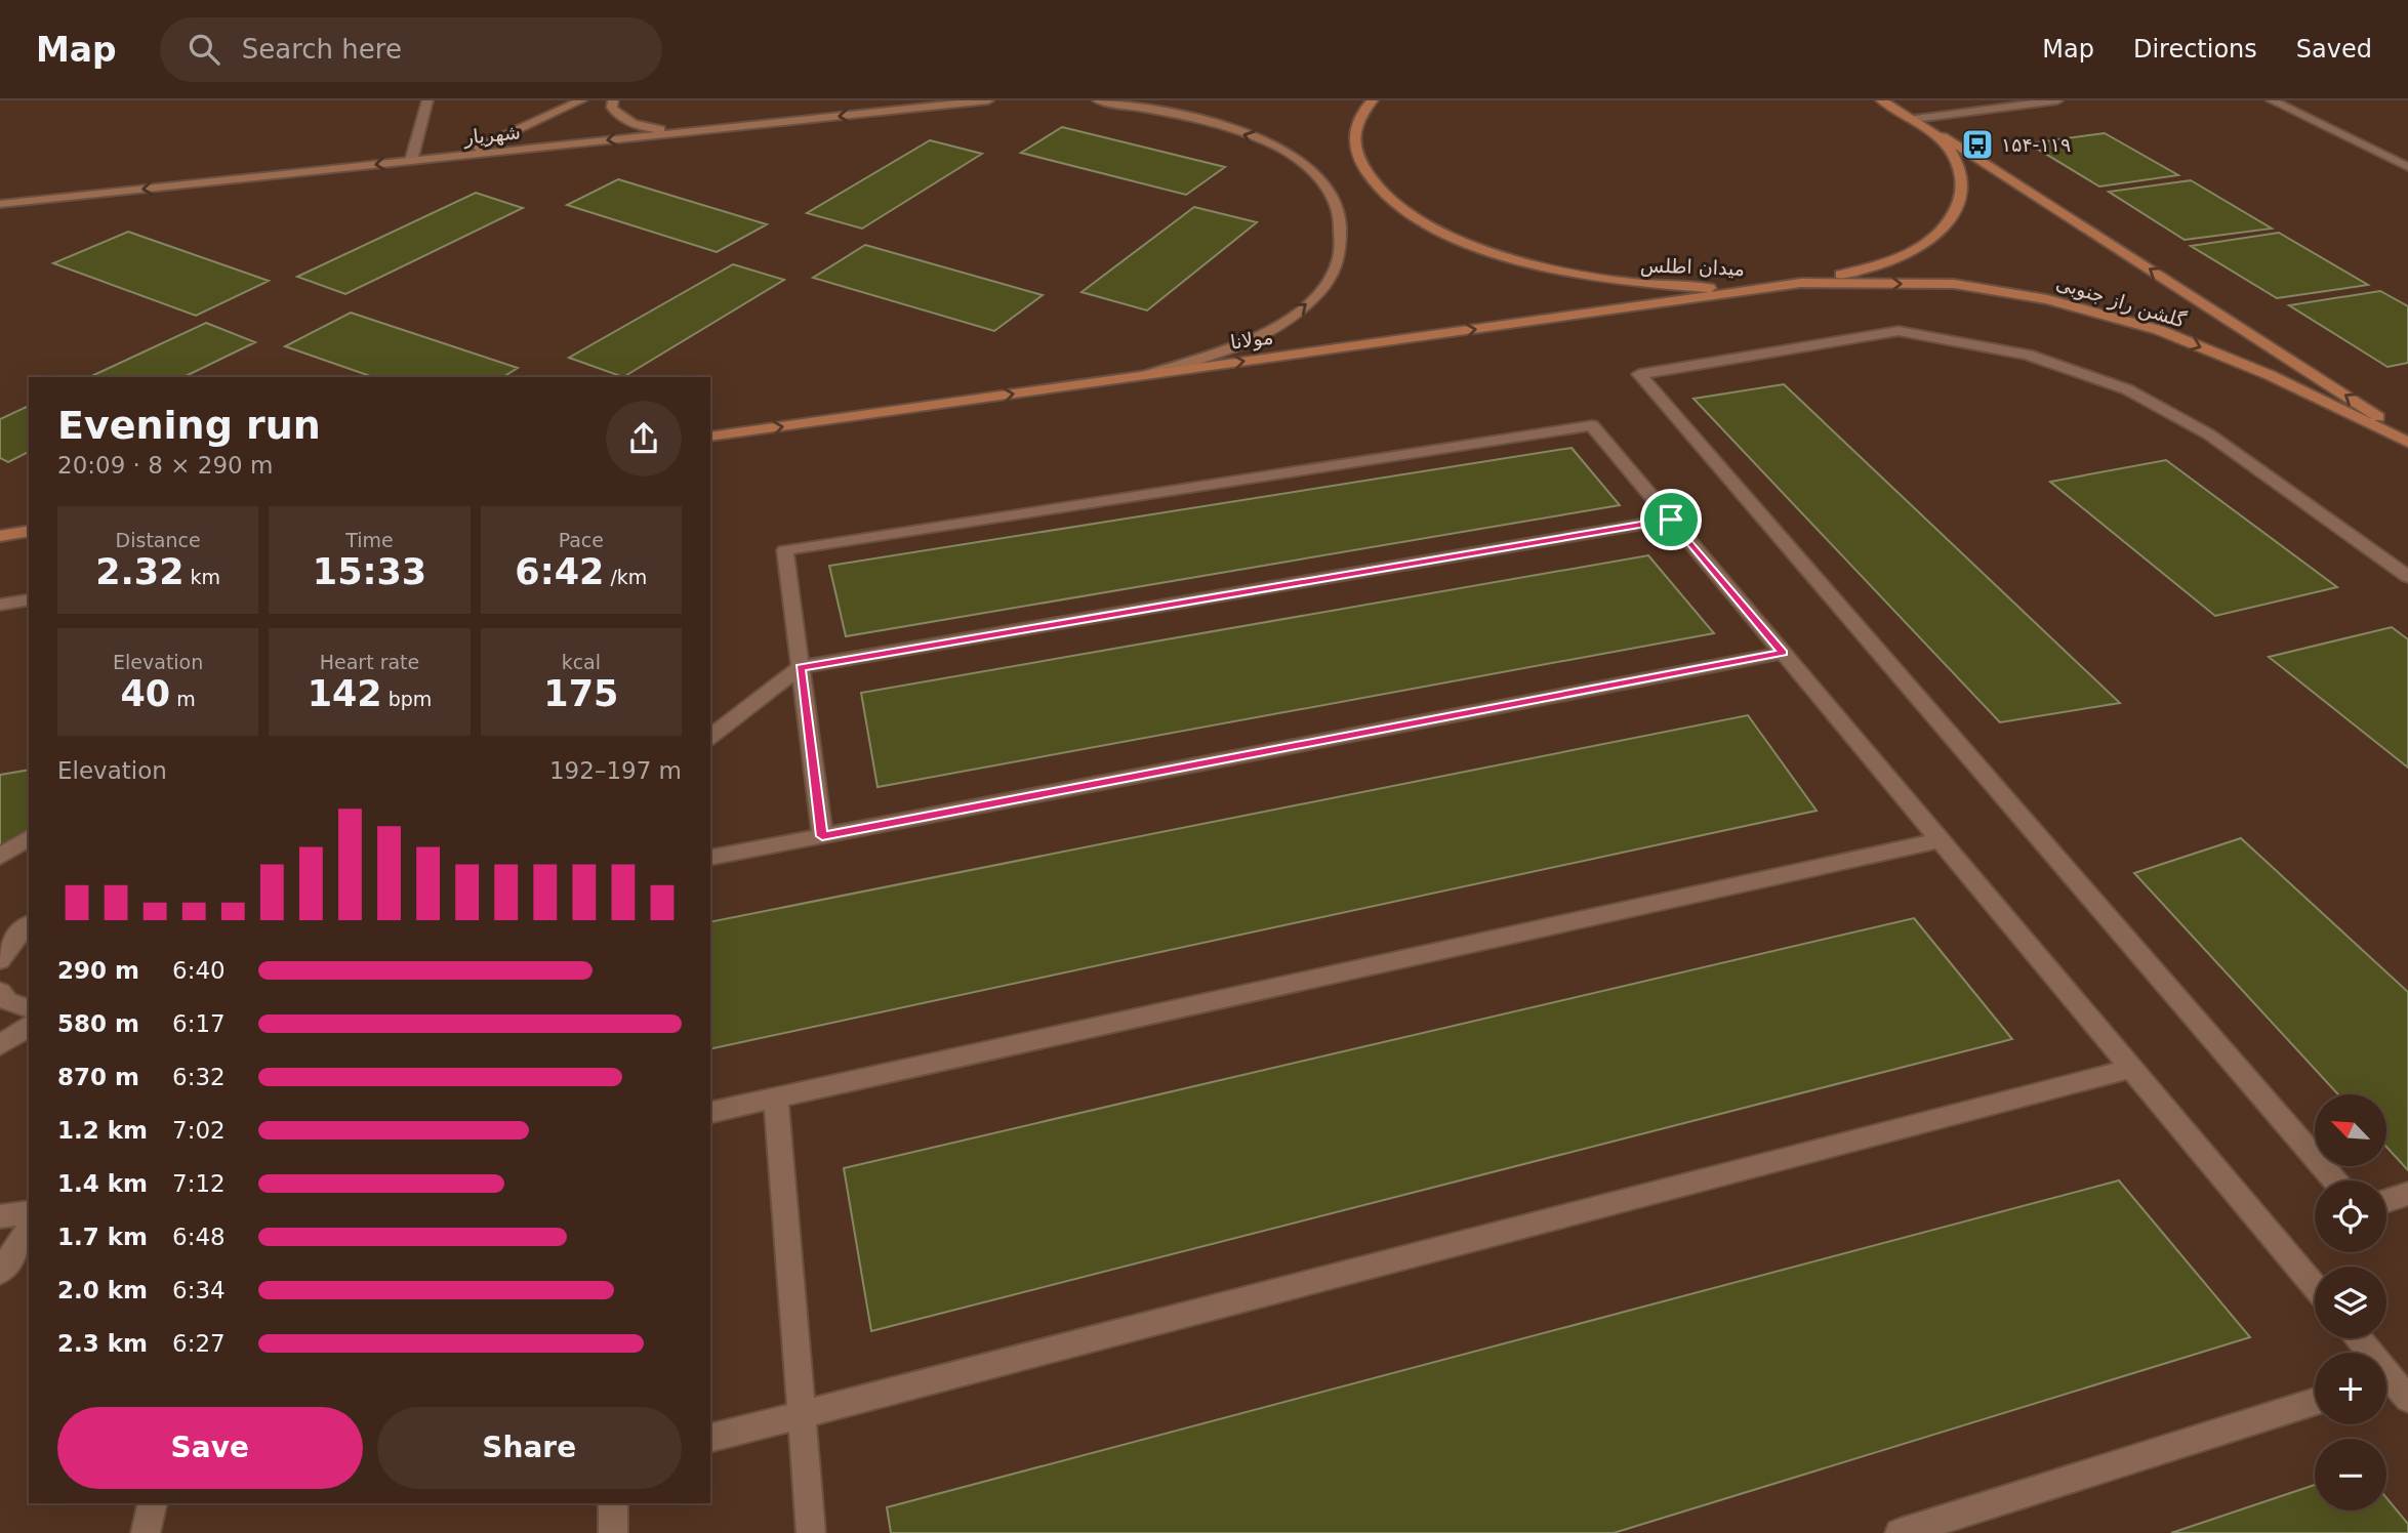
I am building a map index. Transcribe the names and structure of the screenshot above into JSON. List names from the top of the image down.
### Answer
{
  "streets": {
    "main road": [
      "شهریار",
      "میدان اطلس",
      "گلشن راز جنوبی",
      "مولانا"
    ]
  },
  "crossings": [
    ["میدان اطلس", "گلشن راز جنوبی"],
    ["میدان اطلس", "مولانا"],
    ["گلشن راز جنوبی", "مولانا"]
  ],
  "one_way": ["شهریار", "مولانا"],
  "places": {
    "bus stop": ["۱۵۴-۱۱۹"]
  },
  "north": "top left",
  "page": {
    "header": "Map",
    "search": "Search here",
    "nav": ["Map", "Directions", "Saved"],
    "heading": ["Evening run", "20:09 · 8 × 290 m"],
    "stats": [
      ["Distance", "2.32 km"],
      ["Time", "15:33"],
      ["Pace", "6:42 /km"],
      ["Elevation", "40 m"],
      ["Heart rate", "142 bpm"],
      ["kcal", "175"]
    ],
    "chart": ["Elevation", "192–197 m"],
    "list": [
      {
        "name": "290 m",
        "note": "6:40"
      },
      {
        "name": "580 m",
        "note": "6:17"
      },
      {
        "name": "870 m",
        "note": "6:32"
      },
      {
        "name": "1.2 km",
        "note": "7:02"
      },
      {
        "name": "1.4 km",
        "note": "7:12"
      },
      {
        "name": "1.7 km",
        "note": "6:48"
      },
      {
        "name": "2.0 km",
        "note": "6:34"
      },
      {
        "name": "2.3 km",
        "note": "6:27"
      }
    ],
    "map_buttons": ["+", "−"],
    "buttons": ["Save", "Share"]
  }
}
